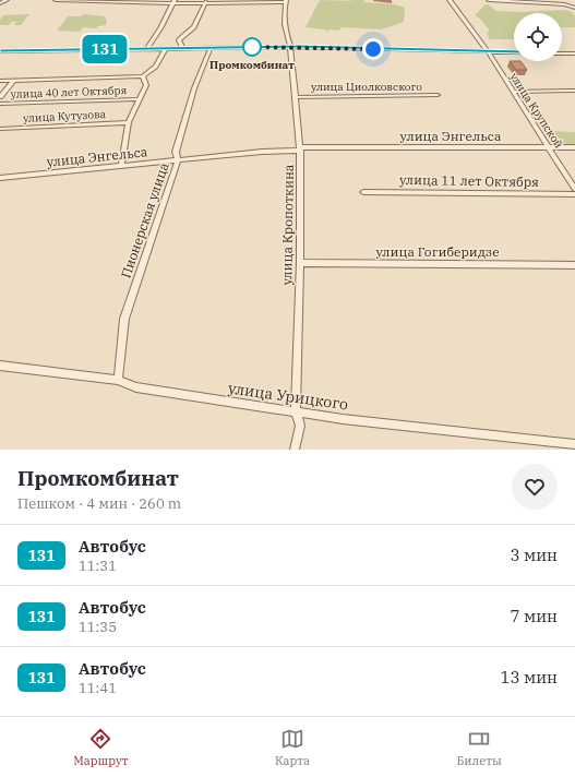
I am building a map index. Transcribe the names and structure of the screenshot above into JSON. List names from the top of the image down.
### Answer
{
  "streets": {
    "street": [
      "улица Циолковского",
      "улица 40 лет Октября",
      "улица Крупской",
      "улица Кутузова",
      "улица Энгельса",
      "улица 11 лет Октября",
      "Пионерская улица",
      "улица Кропоткина",
      "улица Гогиберидзе",
      "улица Урицкого"
    ]
  },
  "crossings": [
    ["улица Циолковского", "улица Кропоткина"],
    ["улица Крупской", "улица Энгельса"],
    ["улица Энгельса", "Пионерская улица"],
    ["улица Энгельса", "улица Кропоткина"],
    ["Пионерская улица", "улица Урицкого"],
    ["улица Кропоткина", "улица Гогиберидзе"],
    ["улица Кропоткина", "улица Урицкого"]
  ],
  "places": ["Промкомбинат"],
  "lines": ["bus line 131"],
  "page": {
    "on_map": "131",
    "heading": ["Промкомбинат", "Пешком · 4 мин · 260 m"],
    "list": [
      {
        "mark": "131",
        "name": "Автобус",
        "note": "11:31",
        "value": "3 мин"
      },
      {
        "mark": "131",
        "name": "Автобус",
        "note": "11:35",
        "value": "7 мин"
      },
      {
        "mark": "131",
        "name": "Автобус",
        "note": "11:41",
        "value": "13 мин"
      }
    ],
    "tabs": ["Маршрут", "Карта", "Билеты"]
  }
}
